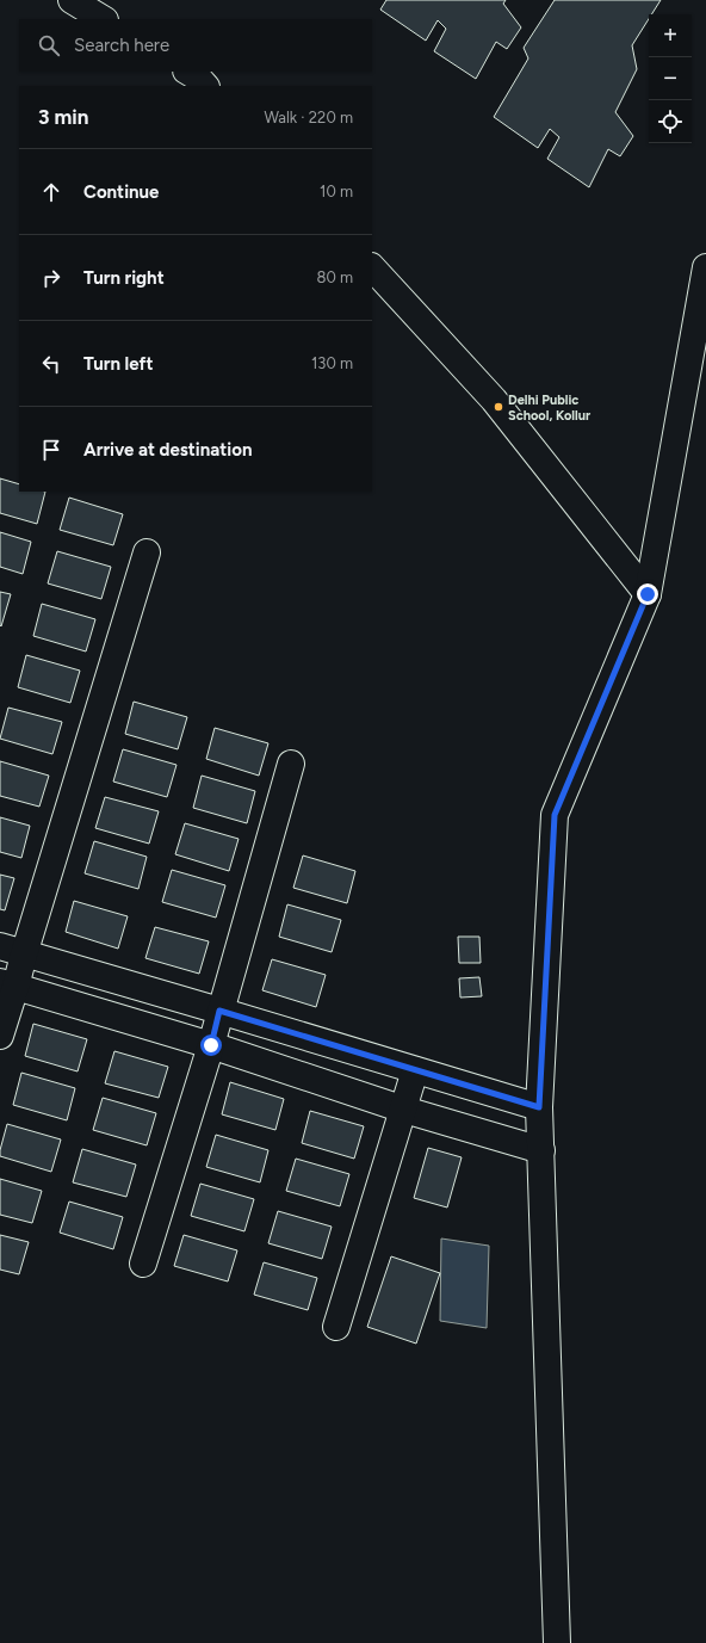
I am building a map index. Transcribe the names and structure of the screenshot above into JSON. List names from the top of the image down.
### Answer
{
  "places": ["Delhi Public School, Kollur"],
  "page": {
    "map_buttons": ["+", "−"],
    "search": "Search here",
    "heading": ["3 min", "Walk · 220 m"],
    "list": [
      ["Continue", "10 m"],
      ["Turn right", "80 m"],
      ["Turn left", "130 m"],
      "Arrive at destination"
    ]
  }
}
